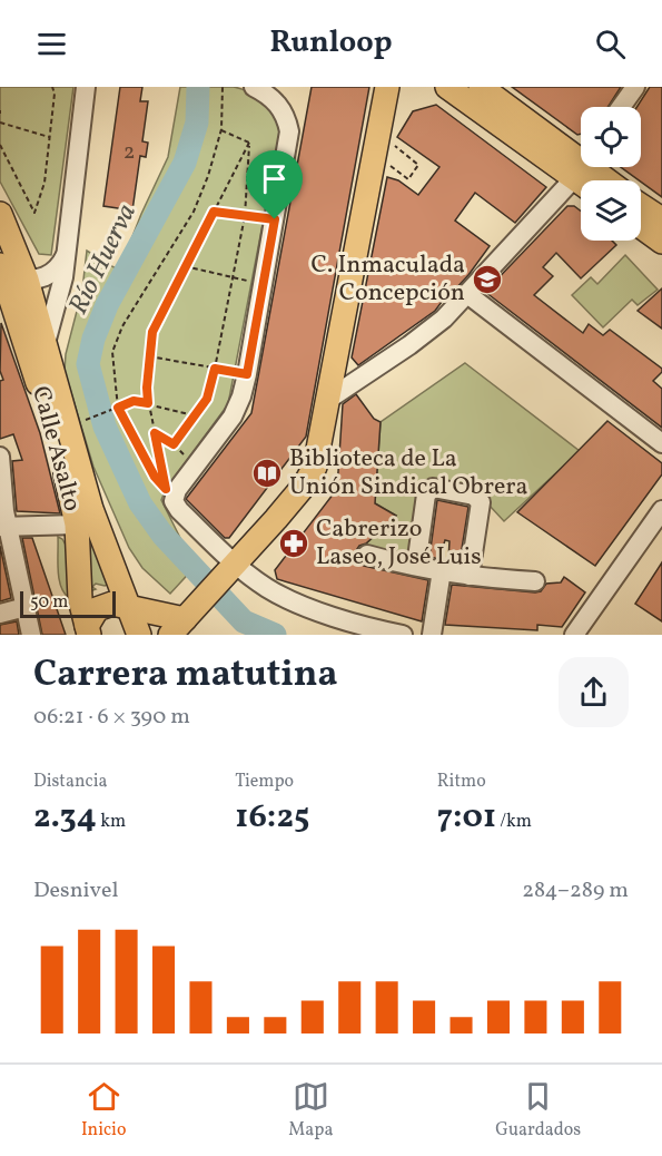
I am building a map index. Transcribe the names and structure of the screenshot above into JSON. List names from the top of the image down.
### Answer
{
  "streets": {
    "main road": ["Calle Asalto"]
  },
  "water": ["Río Huerva"],
  "places": {
    "school or university": ["C. Inmaculada Concepción"],
    "library": ["Biblioteca de La Unión Sindical Obrera"],
    "pharmacy": ["Cabrerizo Laseo, José Luis"]
  },
  "house_numbers": ["2"],
  "scale_bar": "50 m",
  "page": {
    "header": "Runloop",
    "scale": "50 m",
    "heading": ["Carrera matutina", "06:21 · 6 × 390 m"],
    "stats": [
      ["Distancia", "2.34 km"],
      ["Tiempo", "16:25"],
      ["Ritmo", "7:01 /km"]
    ],
    "chart": ["Desnivel", "284–289 m"],
    "tabs": ["Inicio", "Mapa", "Guardados"]
  }
}
